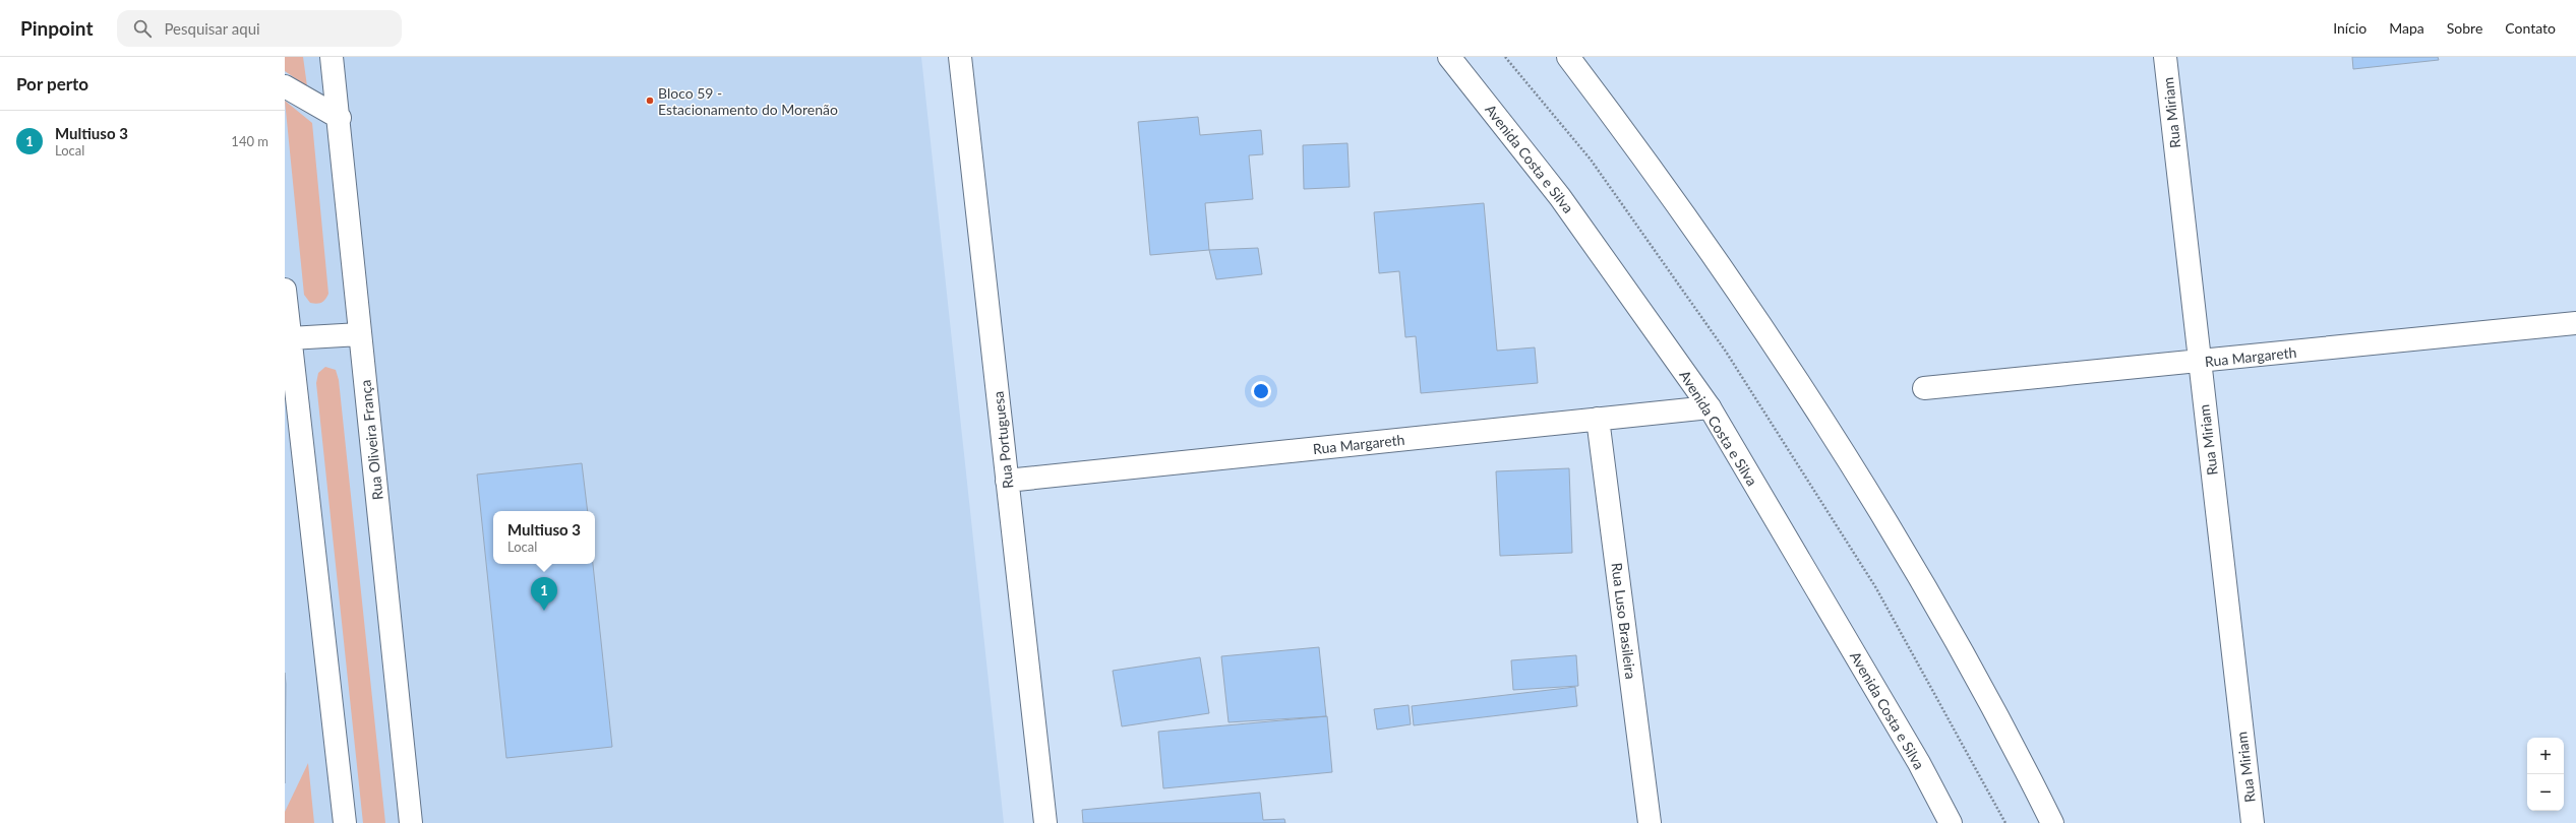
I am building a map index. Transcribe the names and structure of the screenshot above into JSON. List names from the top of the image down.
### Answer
{
  "streets": {
    "street": [
      "Rua Miriam",
      "Avenida Costa e Silva",
      "Rua Margareth",
      "Rua Oliveira França",
      "Rua Portuguesa",
      "Rua Luso Brasileira"
    ]
  },
  "crossings": [
    ["Rua Miriam", "Rua Margareth"],
    ["Avenida Costa e Silva", "Rua Margareth"],
    ["Rua Margareth", "Rua Portuguesa"],
    ["Rua Margareth", "Rua Luso Brasileira"]
  ],
  "places": ["Bloco 59 - Estacionamento do Morenão"],
  "page": {
    "header": "Pinpoint",
    "search": "Pesquisar aqui",
    "nav": [
      "Início",
      "Mapa",
      "Sobre",
      "Contato"
    ],
    "heading": "Por perto",
    "list": [
      {
        "mark": "1",
        "name": "Multiuso 3",
        "note": "Local",
        "value": "140 m"
      }
    ],
    "popup": ["Multiuso 3", "Local"],
    "pins": "1",
    "map_buttons": ["+", "−"]
  }
}
